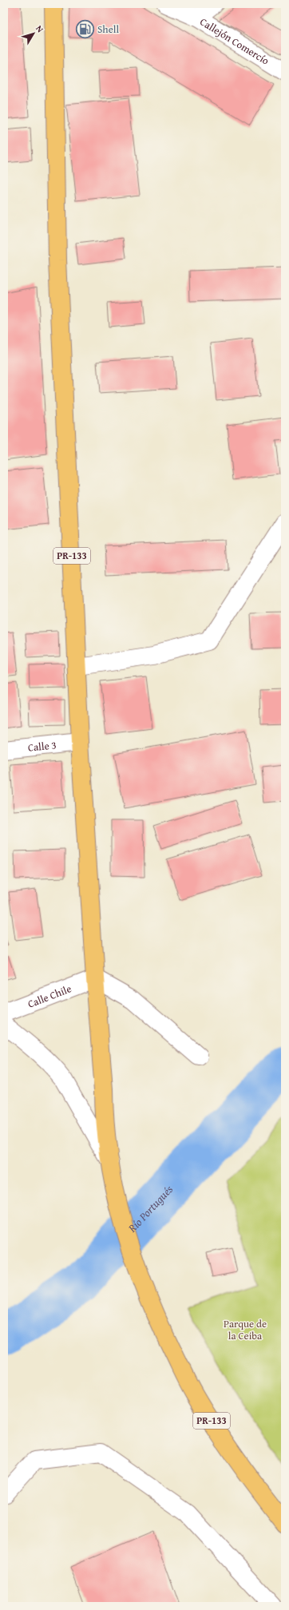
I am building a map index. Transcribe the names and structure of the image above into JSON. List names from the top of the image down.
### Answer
{
  "streets": {
    "main road": ["PR-133"],
    "street": ["Callejón Comercío", "Calle 3", "Calle Chile"]
  },
  "crossings": [
    ["PR-133", "Calle 3"],
    ["PR-133", "Calle Chile"]
  ],
  "water": ["Río Portugués"],
  "parks": ["Parque de la Ceiba"],
  "places": {
    "fuel station": ["Shell"]
  },
  "north": "top right"
}
